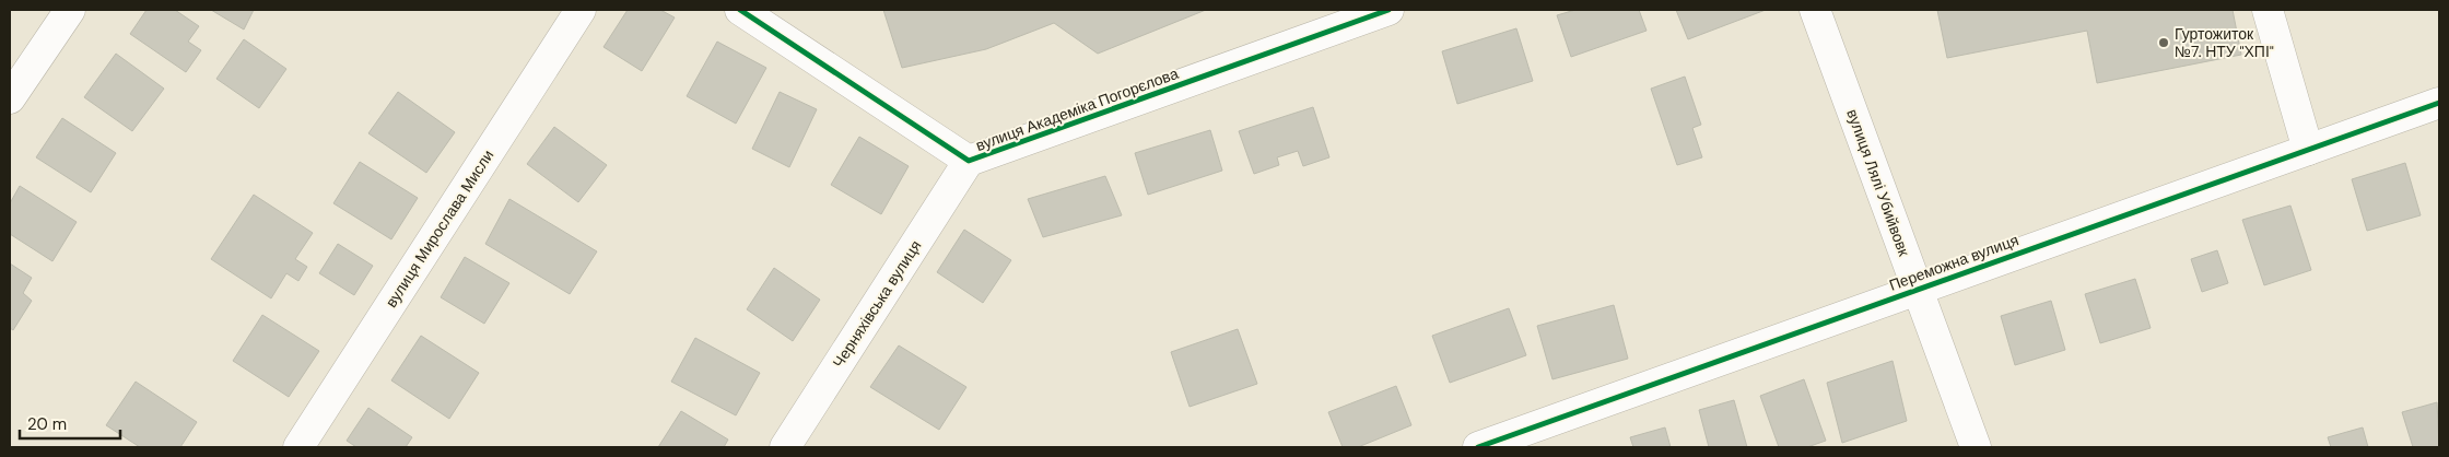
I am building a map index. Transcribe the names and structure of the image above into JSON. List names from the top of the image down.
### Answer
{
  "streets": {
    "street": [
      "вулиця Академіка Погорєлова",
      "вулиця Лялі Убийвовк",
      "вулиця Мирослава Мисли",
      "Переможна вулиця",
      "Черняхівська вулиця"
    ]
  },
  "crossings": [
    ["вулиця Академіка Погорєлова", "Черняхівська вулиця"],
    ["вулиця Лялі Убийвовк", "Переможна вулиця"]
  ],
  "places": ["Гуртожиток №7. НТУ \"ХПІ\""],
  "scale_bar": "20 m"
}
